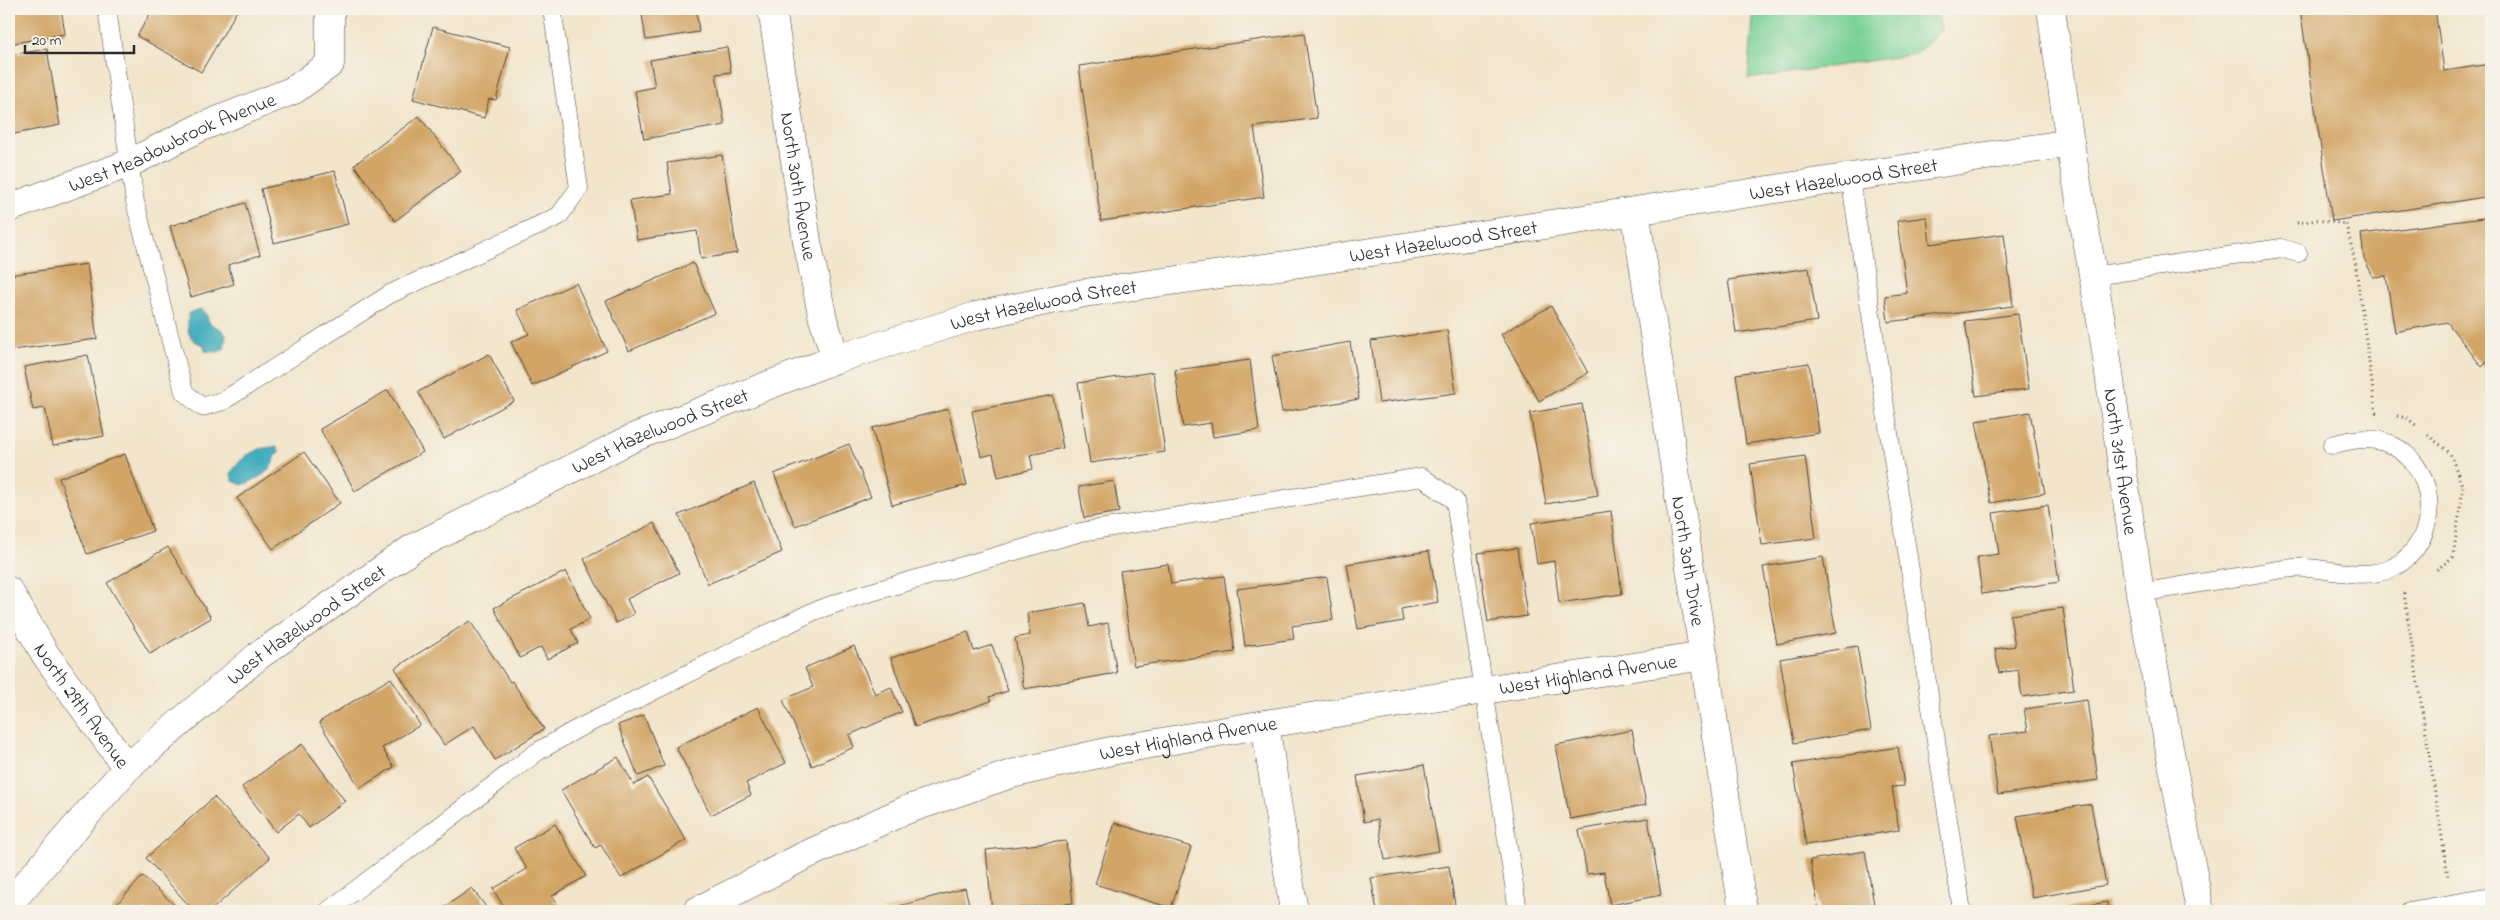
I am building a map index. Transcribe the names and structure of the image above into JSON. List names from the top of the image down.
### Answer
{
  "streets": {
    "street": [
      "West Meadowbrook Avenue",
      "West Hazelwood Street",
      "North 30th Avenue",
      "North 31st Avenue",
      "North 30th Drive",
      "West Highland Avenue",
      "North 29th Avenue"
    ]
  },
  "crossings": [
    ["West Hazelwood Street", "North 30th Avenue"],
    ["West Hazelwood Street", "North 31st Avenue"],
    ["West Hazelwood Street", "North 30th Drive"],
    ["West Hazelwood Street", "North 29th Avenue"],
    ["North 30th Drive", "West Highland Avenue"]
  ],
  "scale_bar": "20 m"
}
